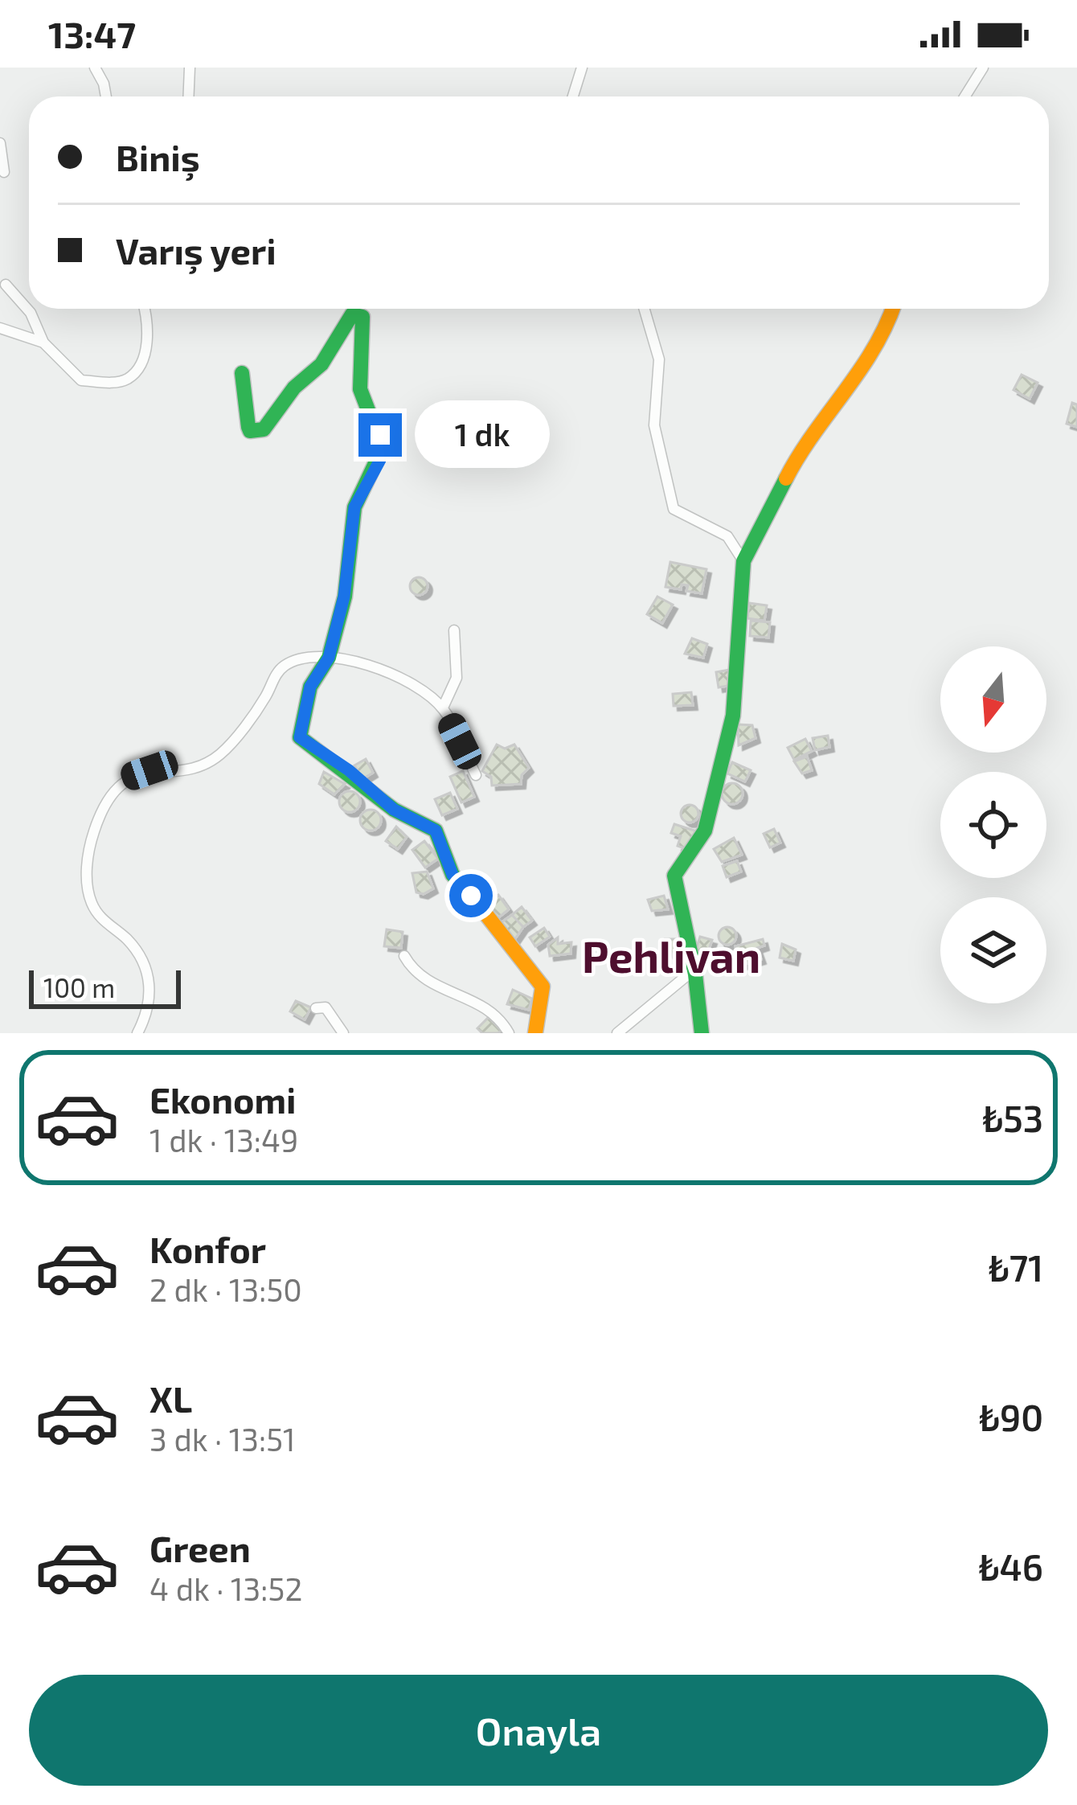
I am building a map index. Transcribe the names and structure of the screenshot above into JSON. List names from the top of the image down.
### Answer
{
  "districts": ["Pehlivan"],
  "scale_bar": "100 m",
  "north": "bottom",
  "page": {
    "status": "13:47",
    "banner": ["Biniş", "Varış yeri"],
    "bubble": "1 dk",
    "scale": "100 m",
    "list": [
      {
        "name": "Ekonomi",
        "note": "1 dk · 13:49",
        "value": "₺53"
      },
      {
        "name": "Konfor",
        "note": "2 dk · 13:50",
        "value": "₺71"
      },
      {
        "name": "XL",
        "note": "3 dk · 13:51",
        "value": "₺90"
      },
      {
        "name": "Green",
        "note": "4 dk · 13:52",
        "value": "₺46"
      }
    ],
    "buttons": "Onayla"
  }
}
